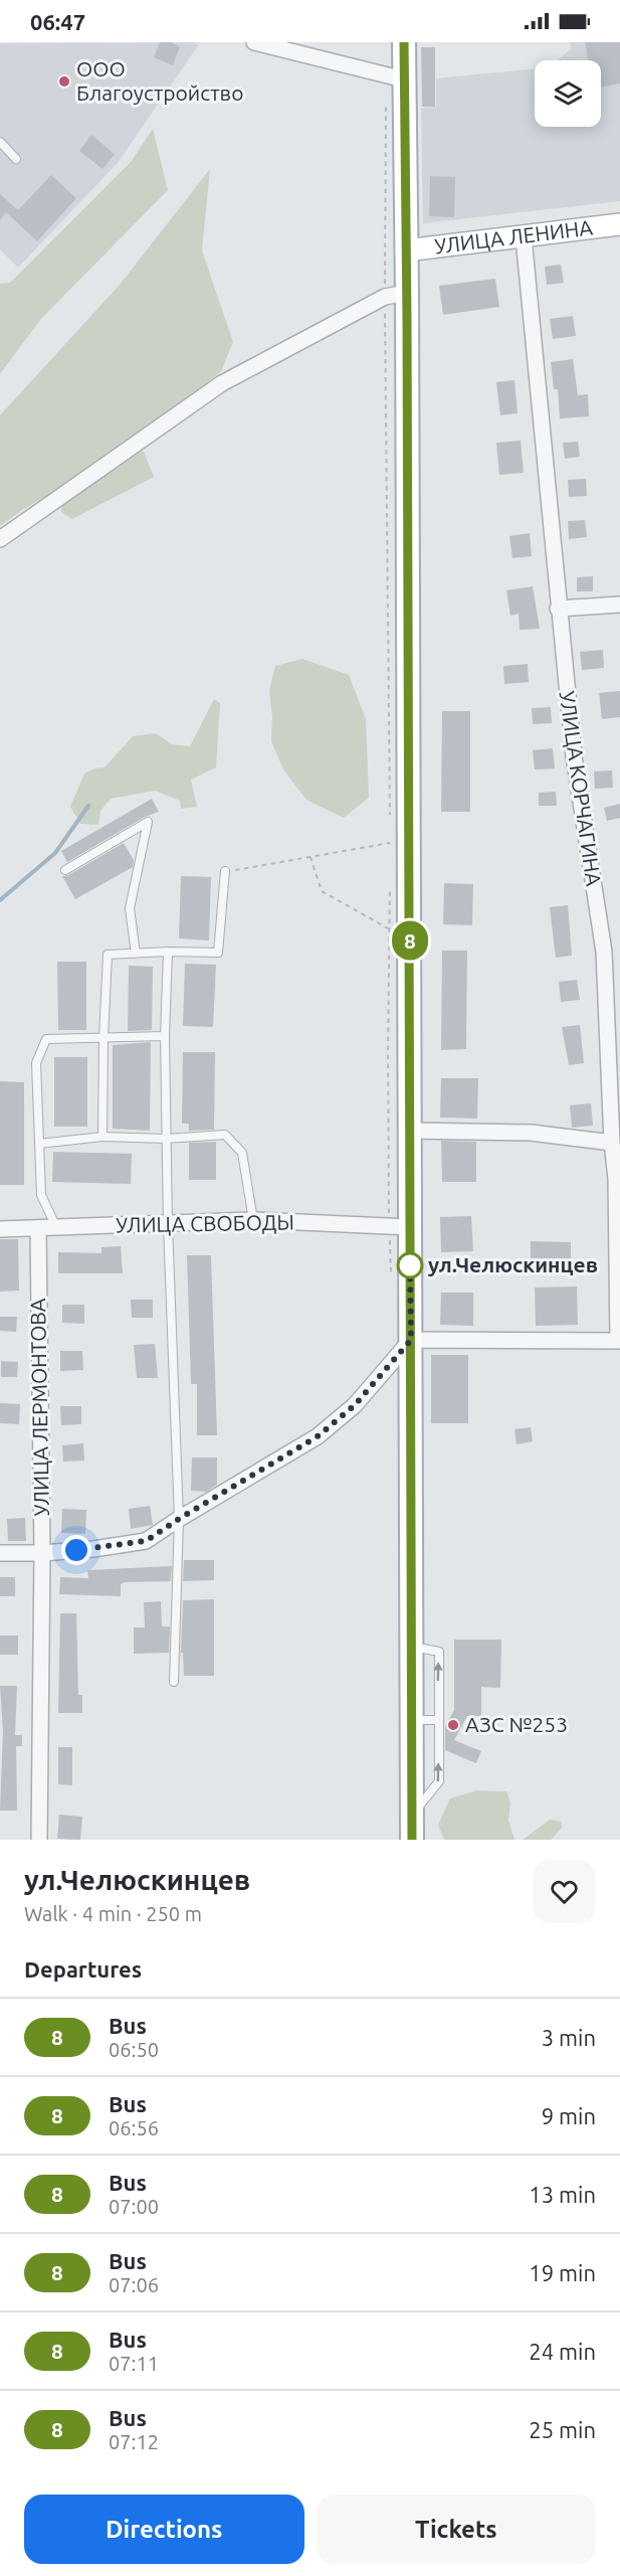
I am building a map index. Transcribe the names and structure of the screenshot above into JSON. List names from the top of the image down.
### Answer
{
  "streets": {
    "street": [
      "УЛИЦА ЛЕНИНА",
      "УЛИЦА КОРЧАГИНА",
      "УЛИЦА СВОБОДЫ",
      "УЛИЦА ЛЕРМОНТОВА"
    ]
  },
  "crossings": [
    ["УЛИЦА ЛЕНИНА", "УЛИЦА КОРЧАГИНА"],
    ["УЛИЦА СВОБОДЫ", "УЛИЦА ЛЕРМОНТОВА"]
  ],
  "places": ["ООО Благоустройство", "ул.Челюскинцев", "АЗС №253"],
  "lines": ["bus line 8"],
  "page": {
    "status": "06:47",
    "on_map": "8",
    "heading": [
      ["ул.Челюскинцев", "Walk · 4 min · 250 m"],
      "Departures"
    ],
    "list": [
      {
        "mark": "8",
        "name": "Bus",
        "note": "06:50",
        "value": "3 min"
      },
      {
        "mark": "8",
        "name": "Bus",
        "note": "06:56",
        "value": "9 min"
      },
      {
        "mark": "8",
        "name": "Bus",
        "note": "07:00",
        "value": "13 min"
      },
      {
        "mark": "8",
        "name": "Bus",
        "note": "07:06",
        "value": "19 min"
      },
      {
        "mark": "8",
        "name": "Bus",
        "note": "07:11",
        "value": "24 min"
      },
      {
        "mark": "8",
        "name": "Bus",
        "note": "07:12",
        "value": "25 min"
      }
    ],
    "buttons": ["Directions", "Tickets"]
  }
}
